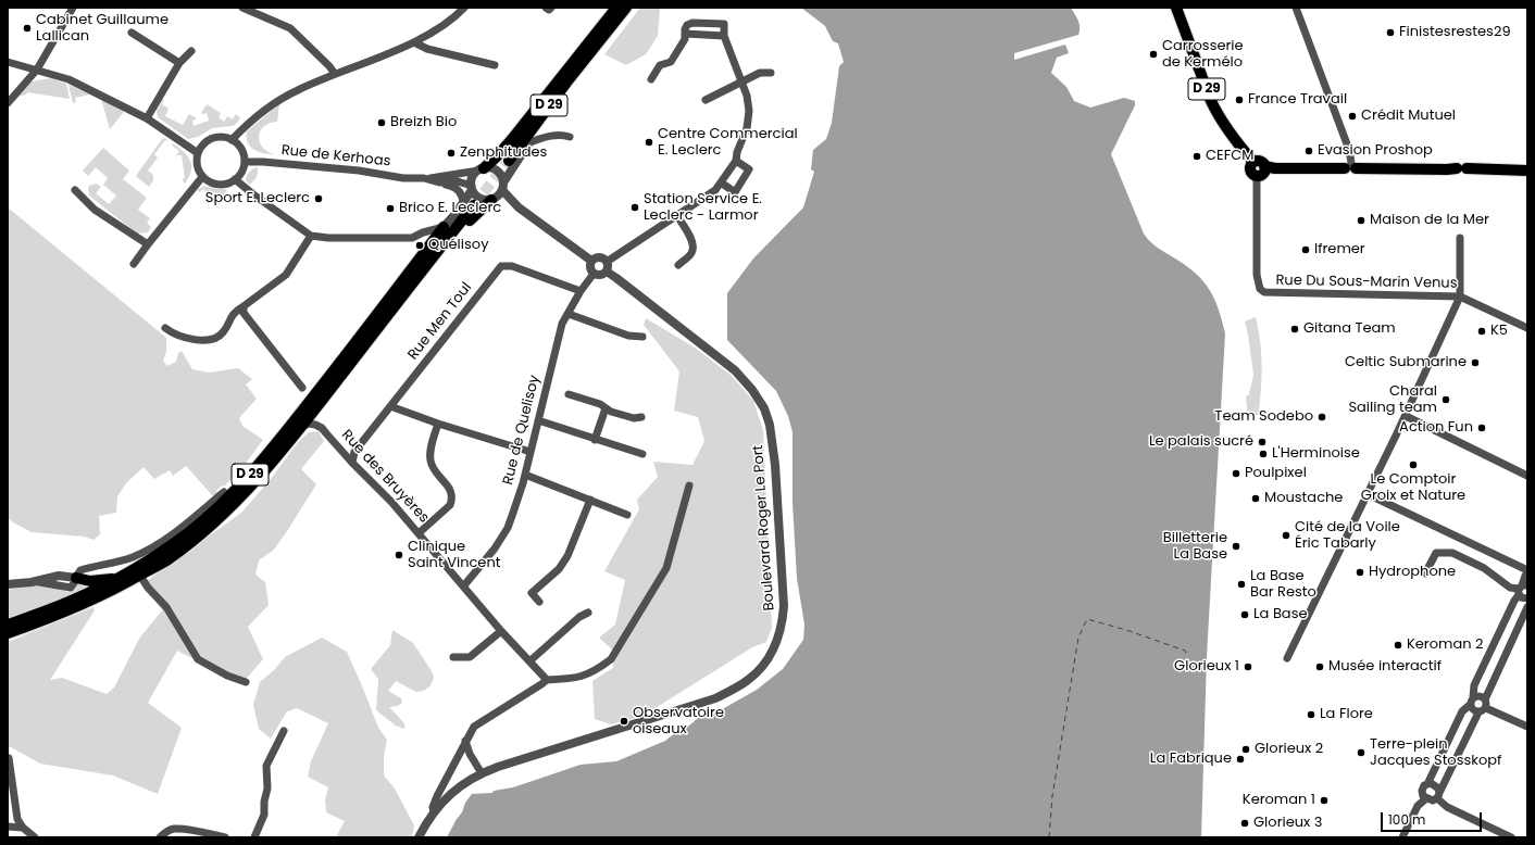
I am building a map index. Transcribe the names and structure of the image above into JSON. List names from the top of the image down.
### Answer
{
  "streets": {
    "main road": ["D 29"],
    "street": [
      "Rue de Kerhoas",
      "Rue Du Sous-Marin Venus",
      "Rue Men Toul",
      "Rue de Quelisoy",
      "Rue des Bruyères",
      "Boulevard Roger Le Port"
    ]
  },
  "crossings": [
    ["D 29", "Rue Du Sous-Marin Venus"],
    ["D 29", "Rue des Bruyères"],
    ["Rue Men Toul", "Rue de Quelisoy"],
    ["Rue Men Toul", "Rue des Bruyères"],
    ["Rue de Quelisoy", "Rue des Bruyères"],
    ["Rue de Quelisoy", "Boulevard Roger Le Port"]
  ],
  "places": [
    "Cabinet Guillaume Lallican",
    "Finistesrestes29",
    "Carrosserie de Kermélo",
    "France Travail",
    "Crédit Mutuel",
    "Breizh Bio",
    "Centre Commercial E. Leclerc",
    "Evasion Proshop",
    "Zenphitudes",
    "CEFCM",
    "Sport E. Leclerc",
    "Station Service E. Leclerc - Larmor",
    "Brico E. Leclerc",
    "Maison de la Mer",
    "Quélisoy",
    "Ifremer",
    "Gitana Team",
    "K5",
    "Celtic Submarine",
    "Charal Sailing team",
    "Team Sodebo",
    "Action Fun",
    "Le palais sucré",
    "L'Herminoise",
    "Le Comptoir Groix et Nature",
    "Poulpixel",
    "Moustache",
    "Cité de la Voile Éric Tabarly",
    "Billetterie La Base",
    "Clinique Saint Vincent",
    "Hydrophone",
    "La Base Bar Resto",
    "La Base",
    "Keroman 2",
    "Glorieux 1",
    "Musée interactif",
    "La Flore",
    "Observatoire oiseaux",
    "Glorieux 2",
    "Terre-plein Jacques Stosskopf",
    "La Fabrique",
    "Keroman 1",
    "Glorieux 3"
  ],
  "scale_bar": "100 m"
}
